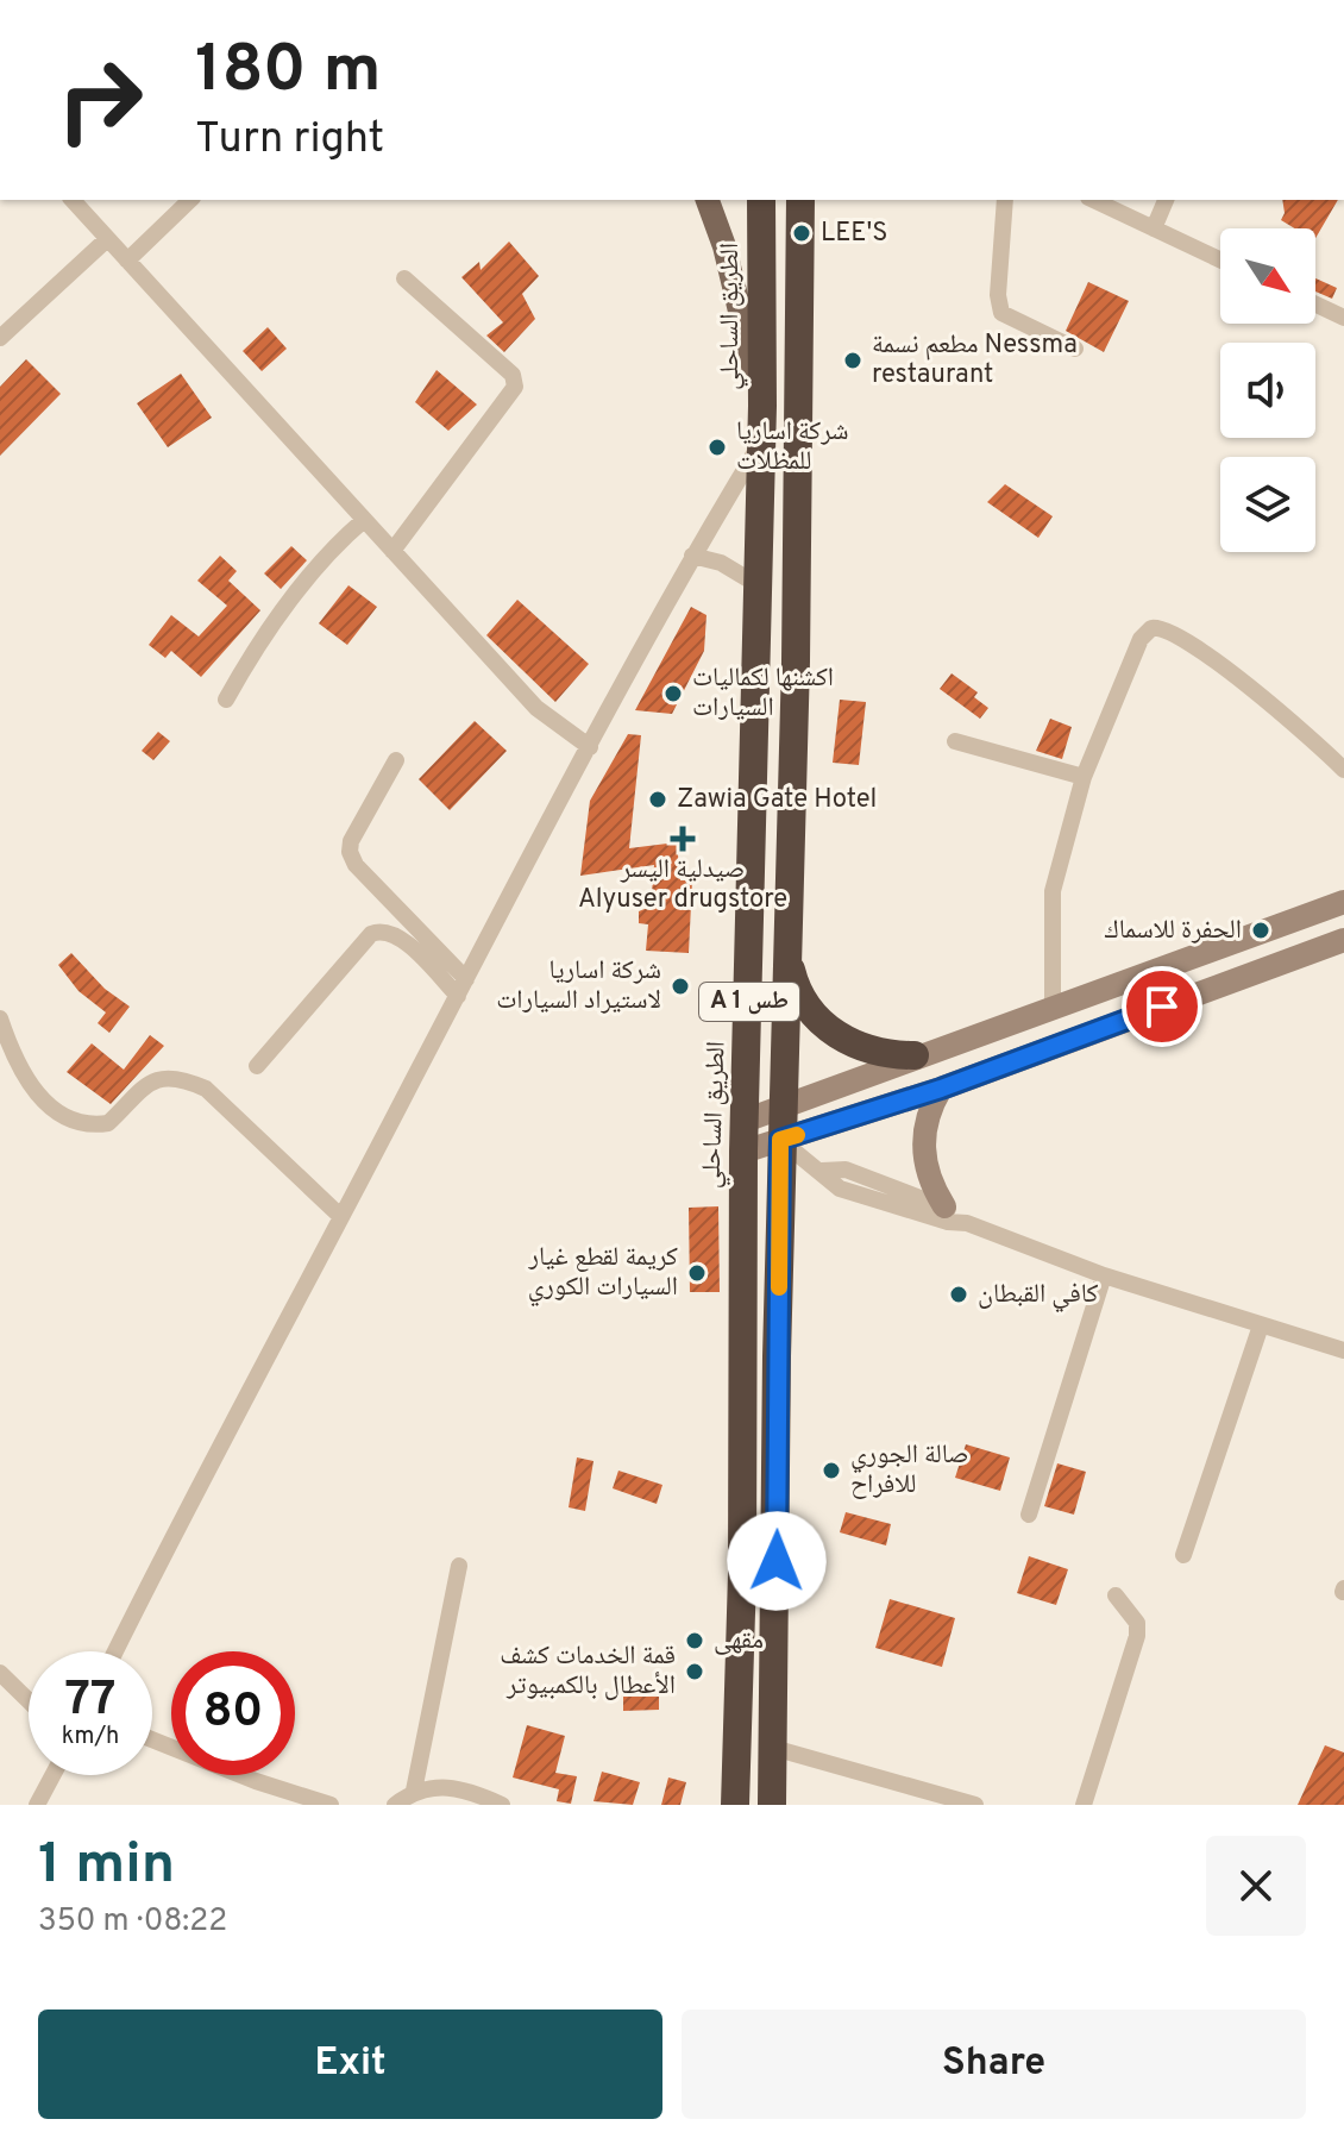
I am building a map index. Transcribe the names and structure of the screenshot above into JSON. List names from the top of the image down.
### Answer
{
  "streets": {
    "highway": ["الطريق الساحلي", "A 1 طس"]
  },
  "places": {
    "other": [
      "LEE'S",
      "مطعم نسمة Nessma restaurant",
      "شركة اساريا للمظلات",
      "اكشنها لكماليات السيارات",
      "Zawia Gate Hotel",
      "الحفرة للاسماك",
      "شركة اساريا لاستيراد السيارات",
      "كريمة لقطع غيار السيارات الكوري",
      "كافي القبطان",
      "صالة الجوري للافراح",
      "مقهى",
      "قمة الخدمات كشف الأعطال بالكمبيوتر"
    ],
    "health": ["صيدلية اليسر Alyuser drugstore"]
  },
  "north": "bottom right",
  "page": {
    "turn": ["180 m", "Turn right"],
    "speed": "77 km/h",
    "limit": "80",
    "heading": ["1 min", "350 m · 08:22"],
    "buttons": ["Exit", "Share"]
  }
}
